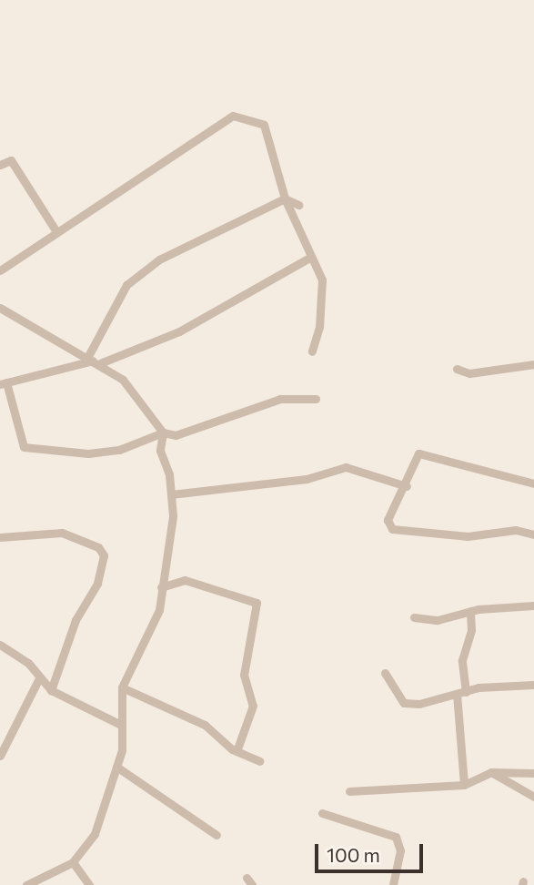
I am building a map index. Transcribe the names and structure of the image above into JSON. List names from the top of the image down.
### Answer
{
  "scale_bar": "100 m"
}
